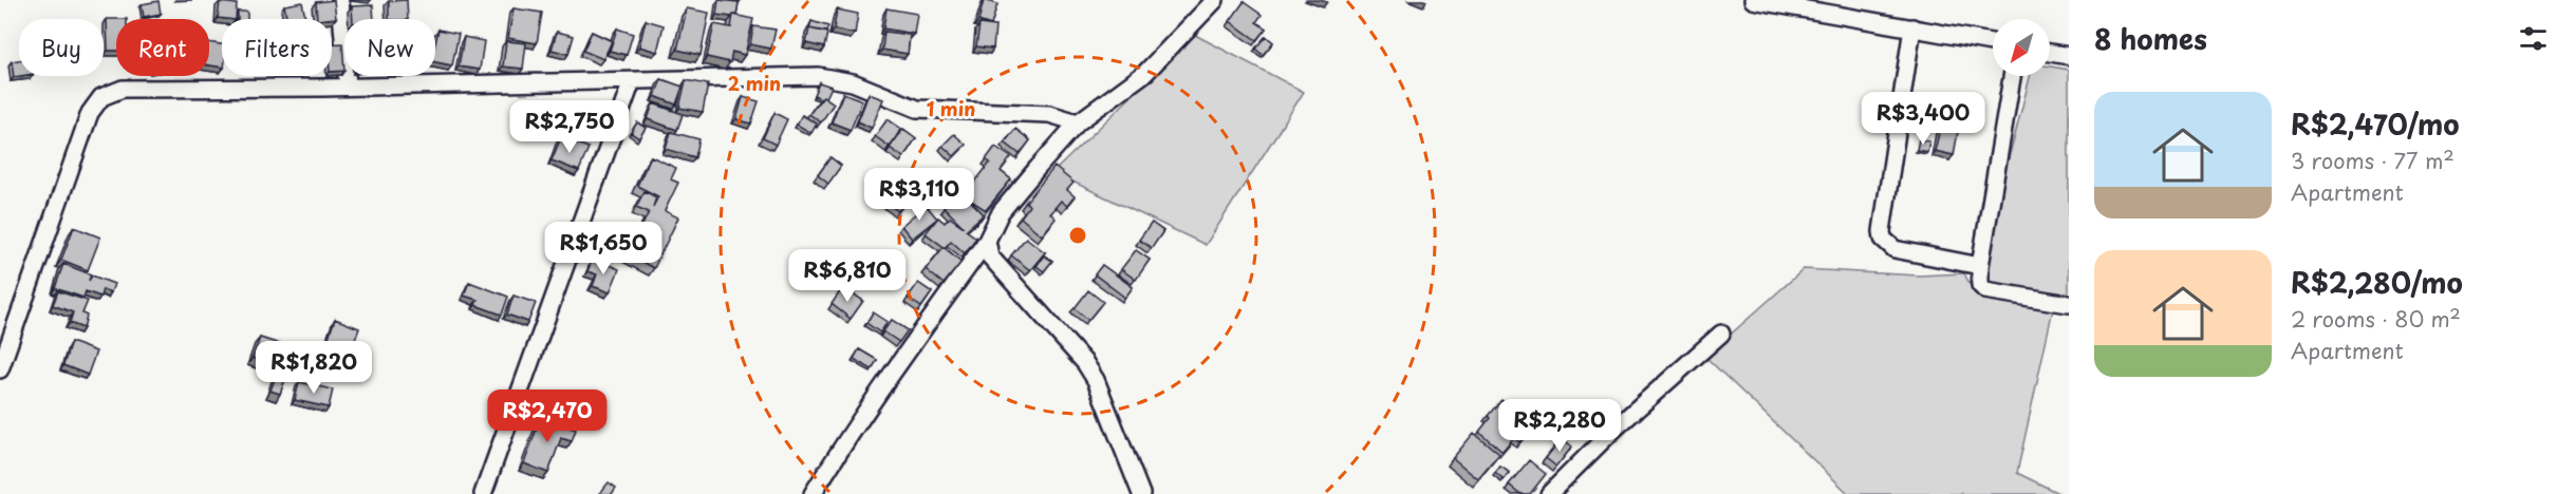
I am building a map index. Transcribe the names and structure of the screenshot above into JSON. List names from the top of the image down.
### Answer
{
  "north": "bottom left",
  "page": {
    "heading": "8 homes",
    "chip": [
      "Buy",
      "Rent",
      "Filters",
      "New"
    ],
    "list": [
      {
        "name": "R$2,470/mo",
        "note": "3 rooms · 77 m² · Apartment"
      },
      {
        "name": "R$2,280/mo",
        "note": "2 rooms · 80 m² · Apartment"
      }
    ],
    "price": [
      "R$3,400",
      "R$2,750",
      "R$3,110",
      "R$1,650",
      "R$6,810",
      "R$1,820",
      "R$2,470",
      "R$2,280"
    ]
  },
  "rings": ["2 min", "1 min"]
}
